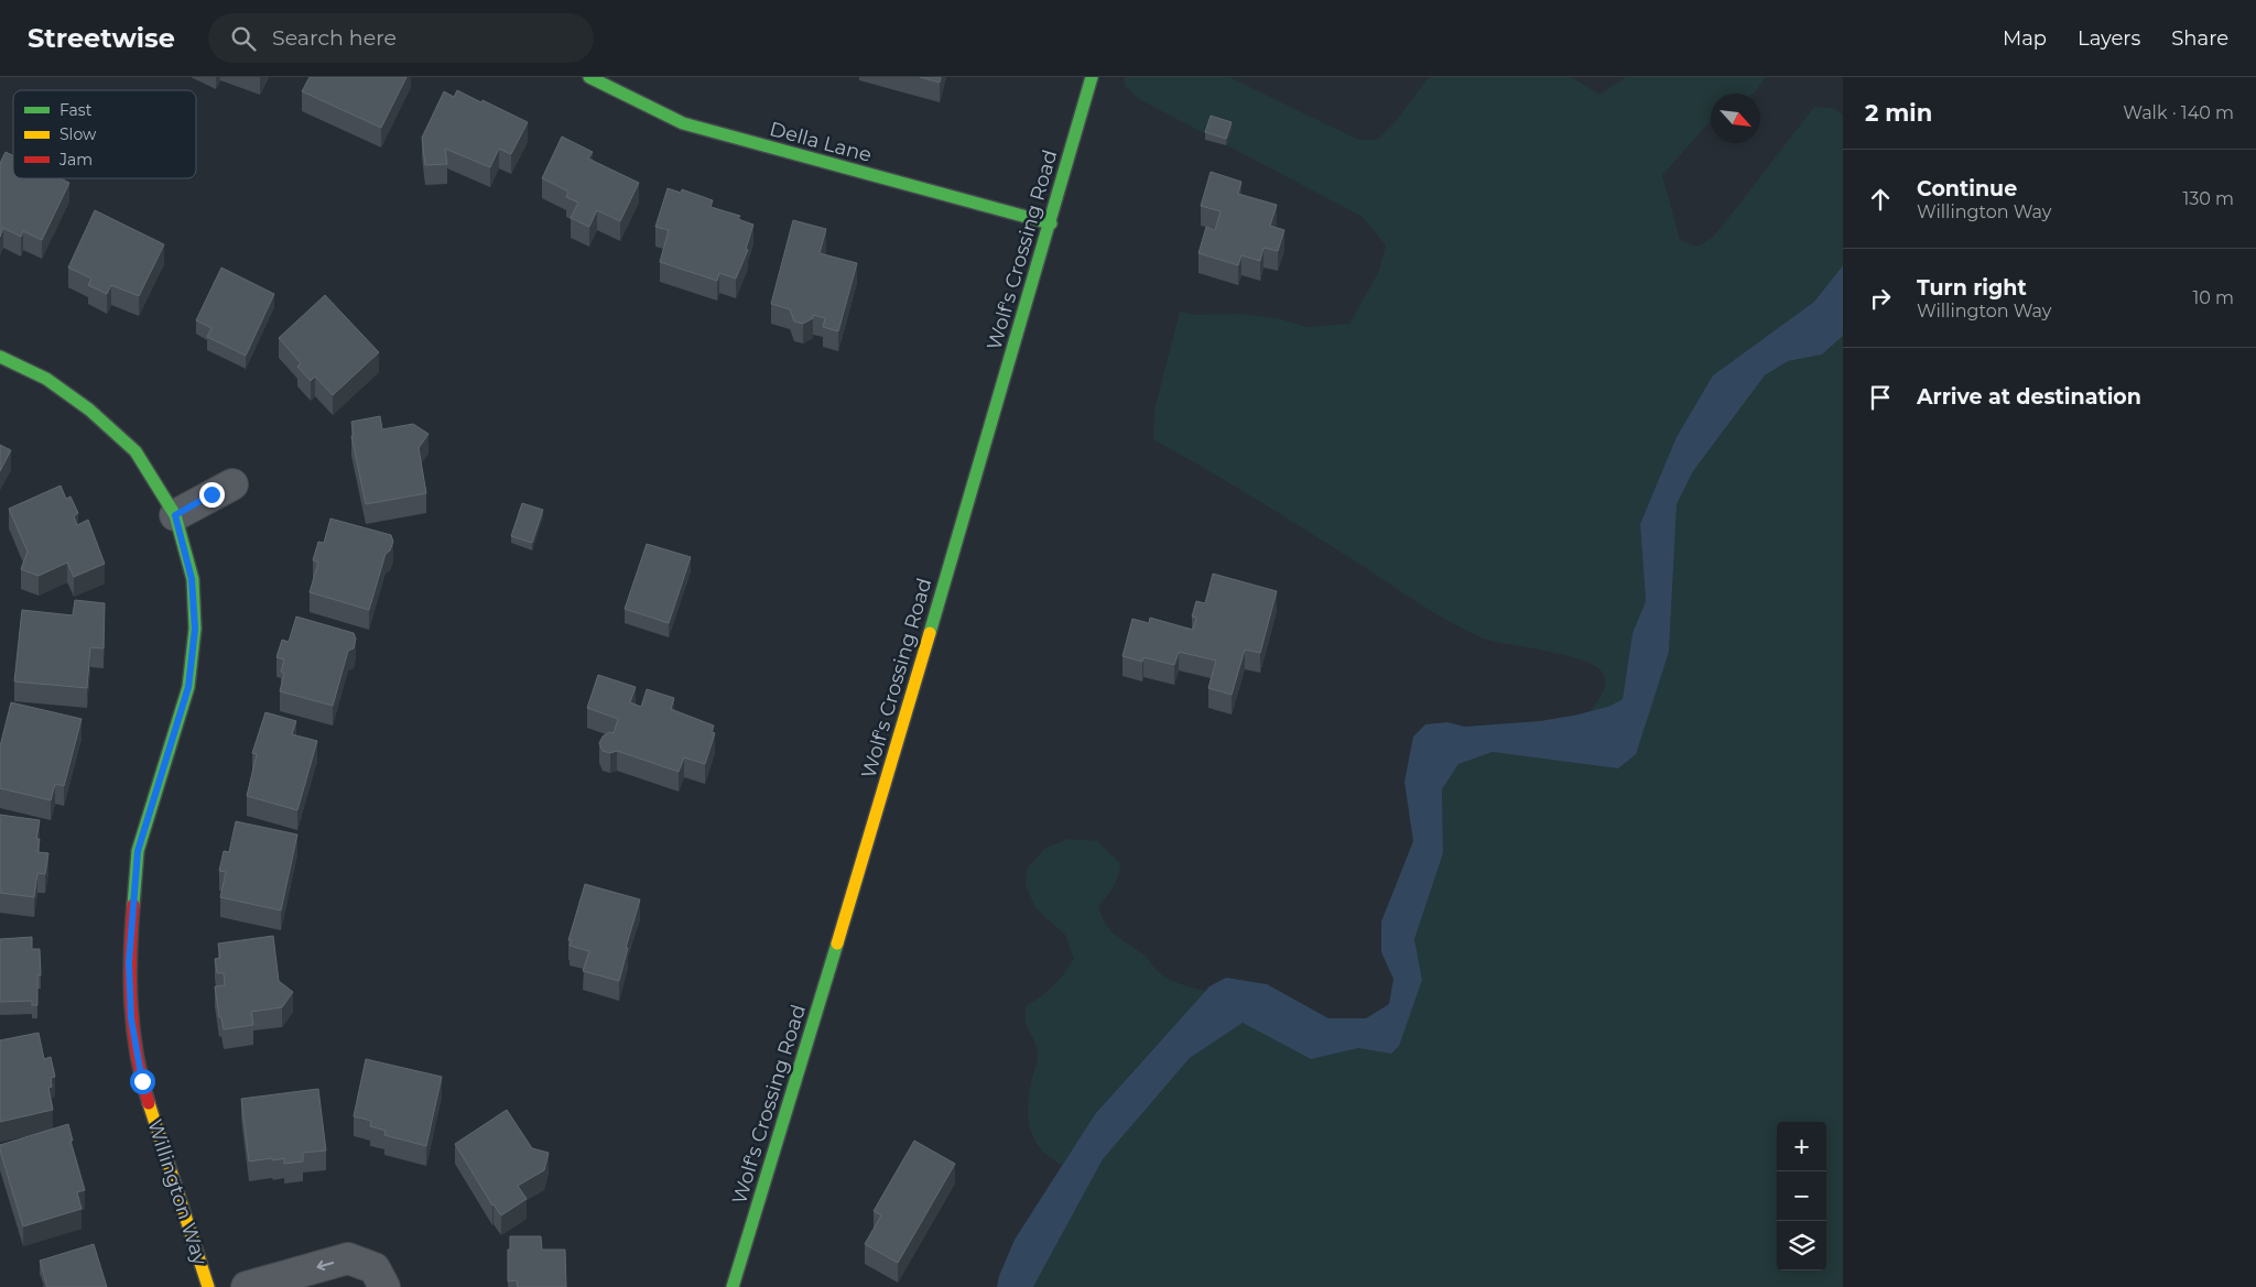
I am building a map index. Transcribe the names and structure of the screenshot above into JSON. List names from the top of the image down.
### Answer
{
  "streets": {
    "street": ["Della Lane", "Wolf's Crossing Road", "Willington Way"]
  },
  "crossings": [
    ["Della Lane", "Wolf's Crossing Road"]
  ],
  "legend": ["Fast", "Slow", "Jam"],
  "north": "bottom right",
  "page": {
    "header": "Streetwise",
    "search": "Search here",
    "nav": ["Map", "Layers", "Share"],
    "heading": ["2 min", "Walk · 140 m"],
    "list": [
      ["Continue", "Willington Way", "130 m"],
      ["Turn right", "Willington Way", "10 m"],
      "Arrive at destination"
    ],
    "map_buttons": ["+", "−"]
  }
}
